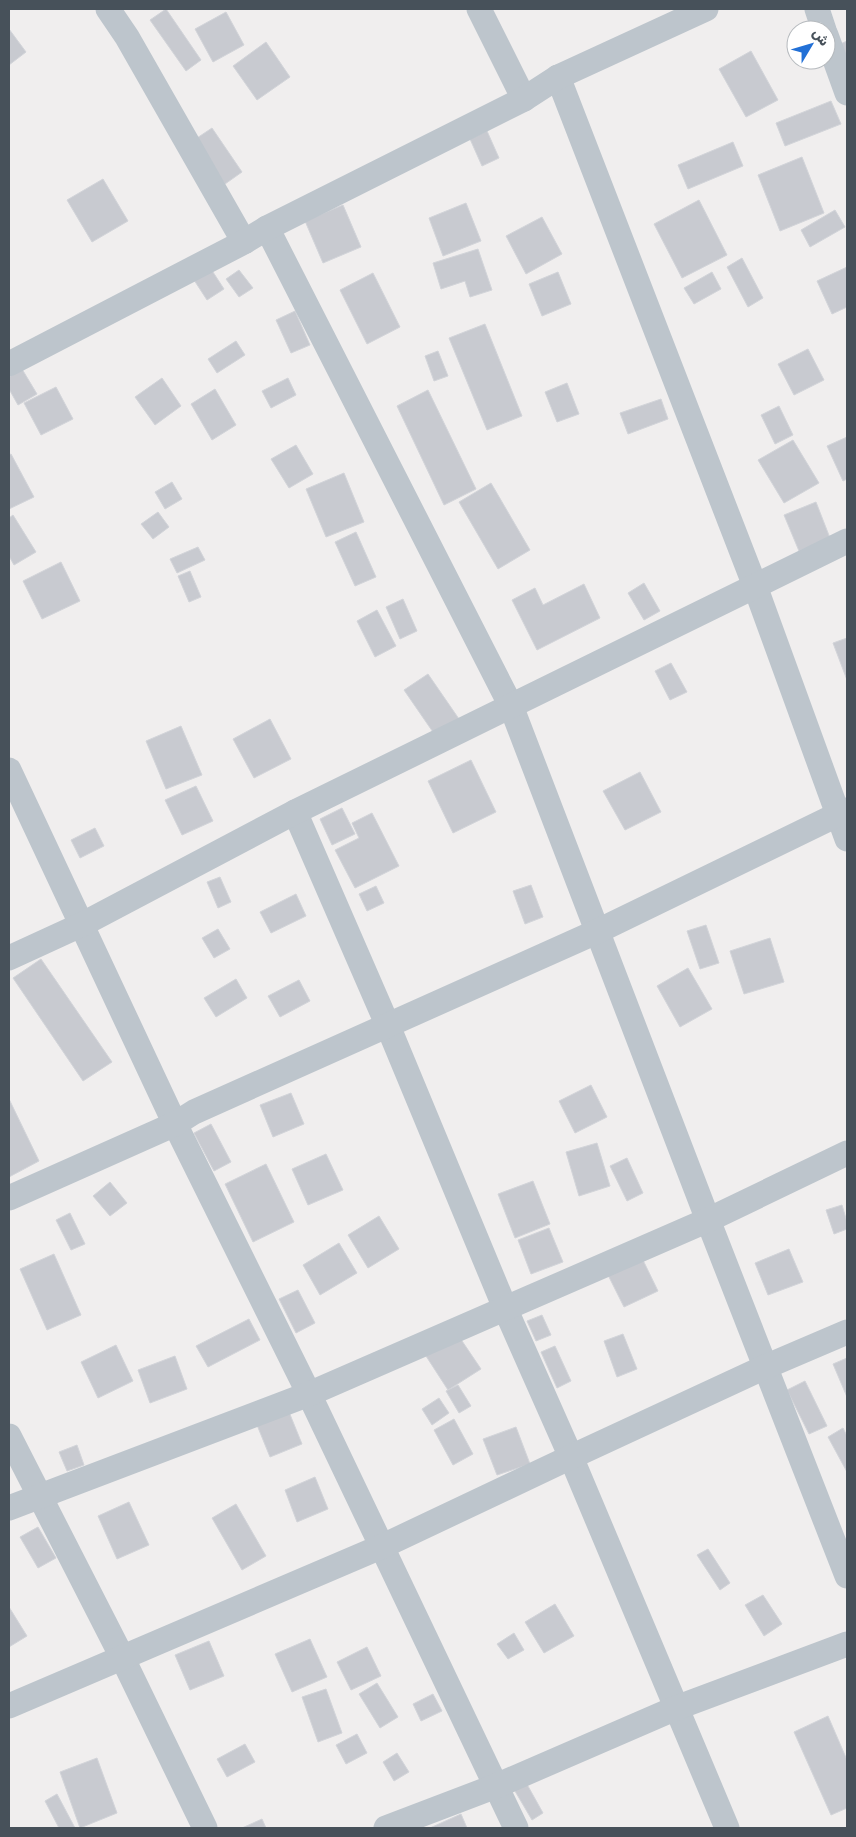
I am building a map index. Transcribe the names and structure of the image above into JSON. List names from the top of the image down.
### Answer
{
  "north": "top right"
}
